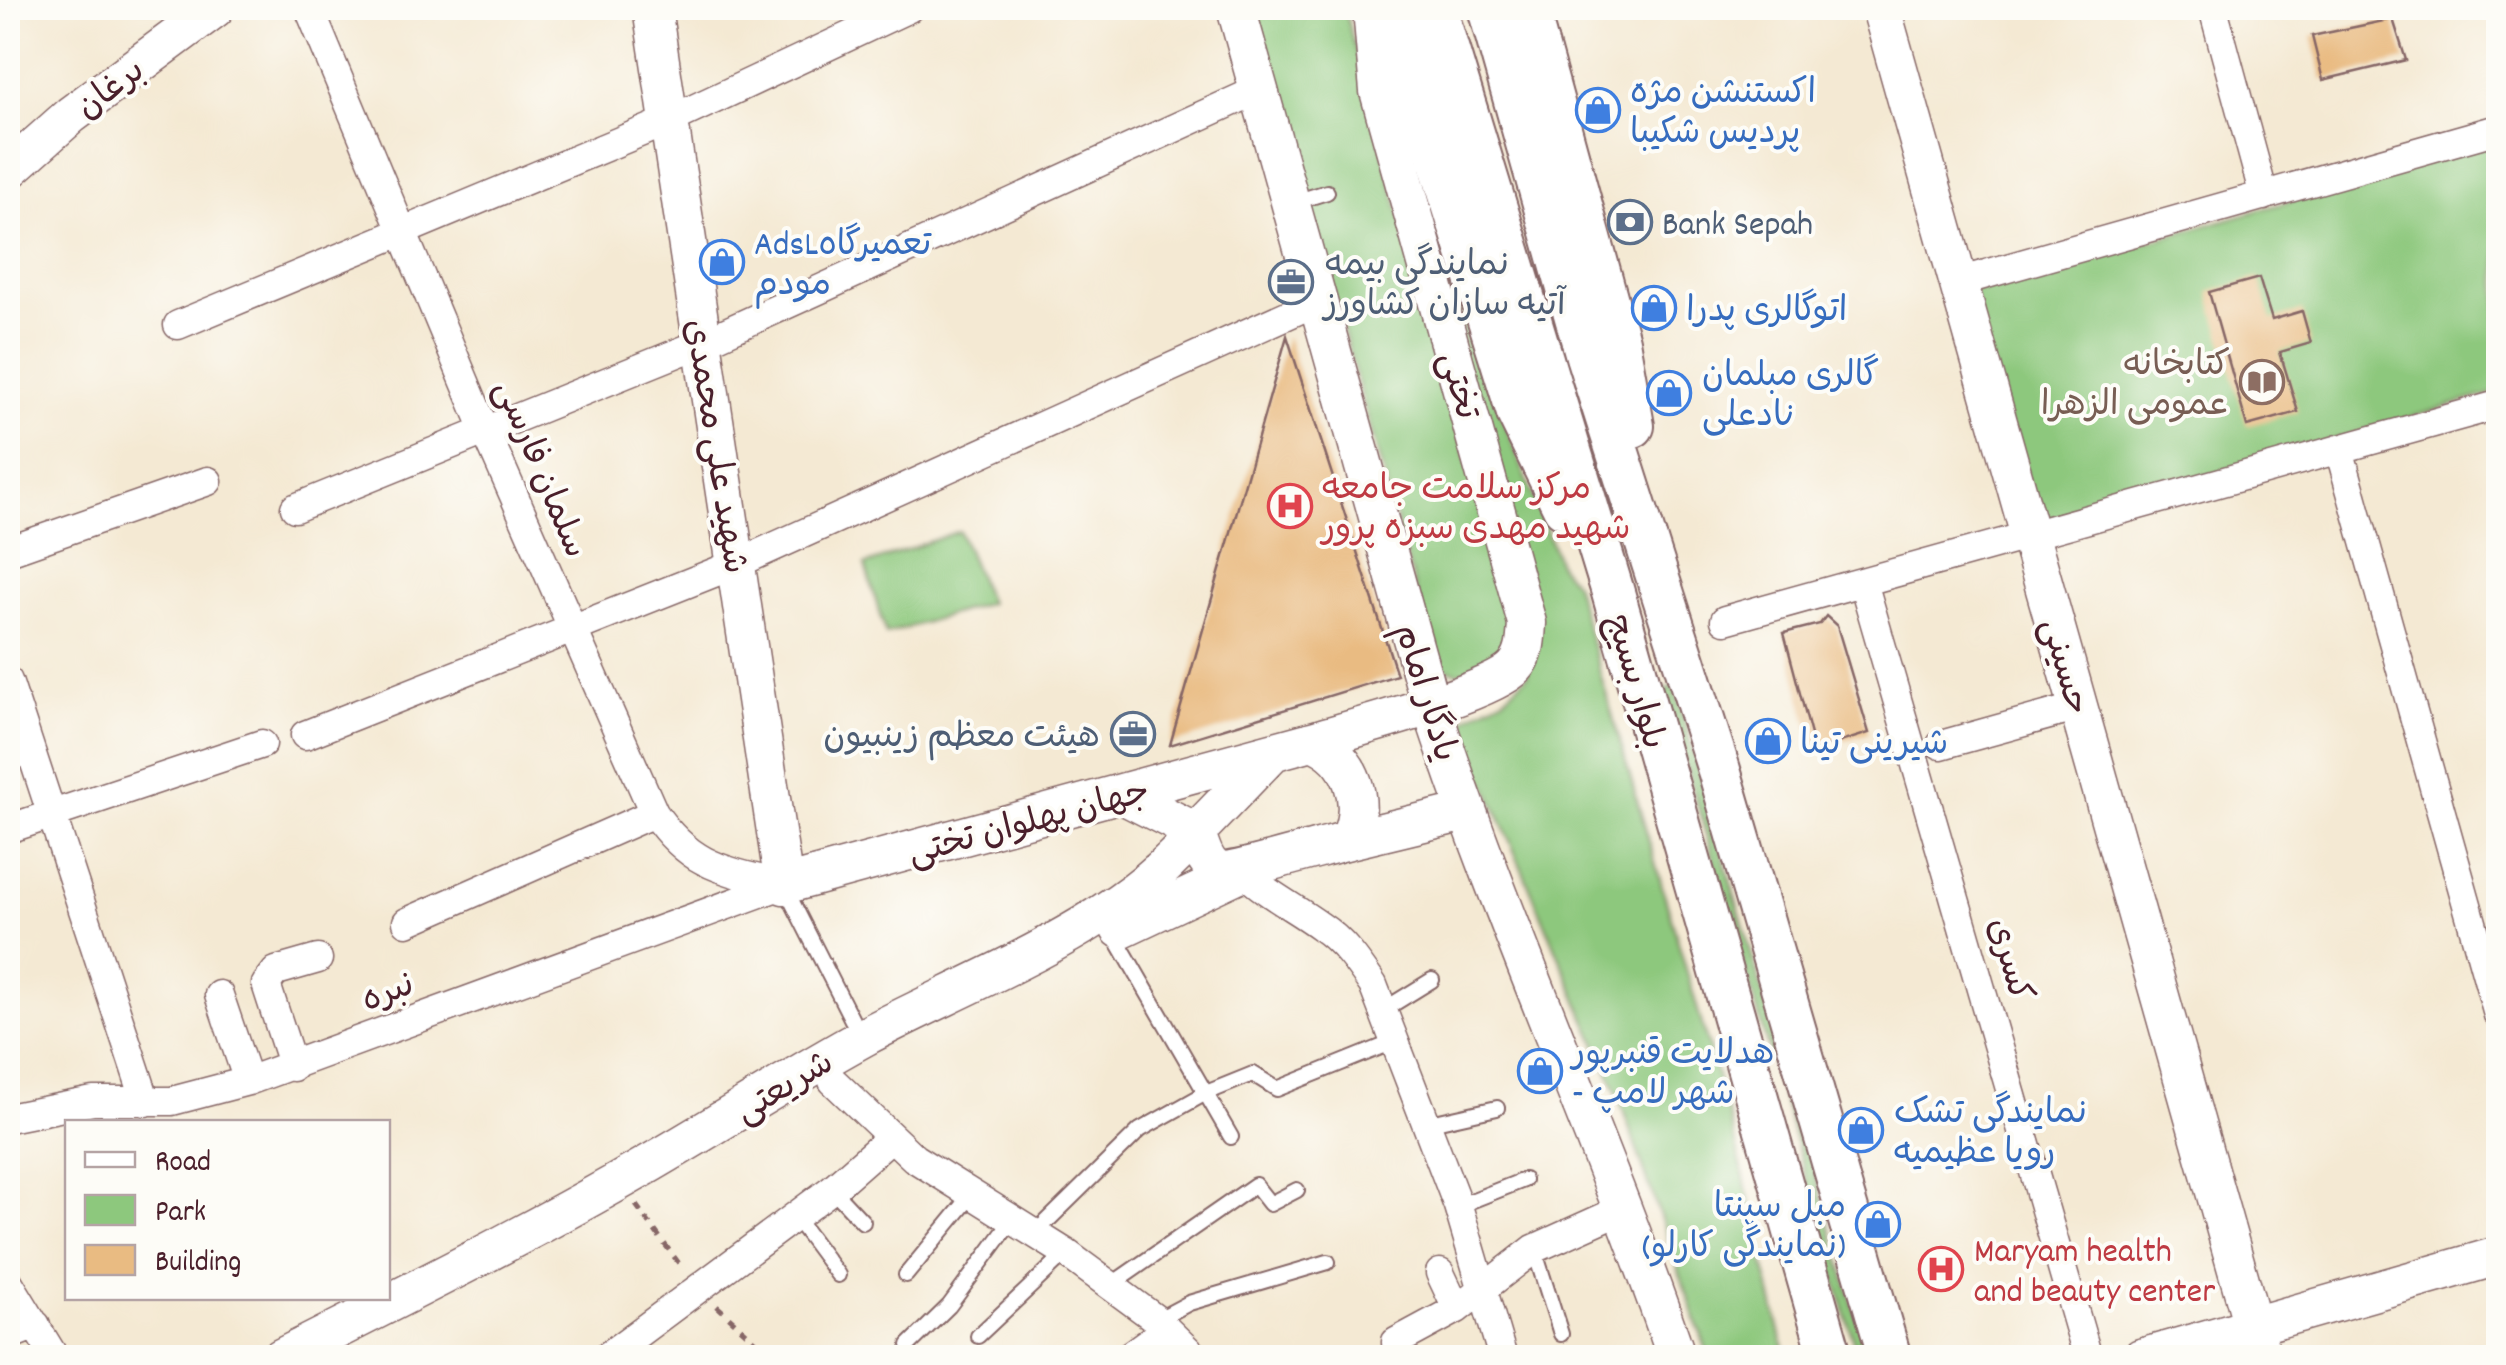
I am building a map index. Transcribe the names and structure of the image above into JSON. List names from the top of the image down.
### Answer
{
  "streets": {
    "main road": ["بلوار بسیج"],
    "street": [
      "برغان",
      "تختی",
      "شهید علی محمدی",
      "سلمان فارسی",
      "حسینی",
      "یادگار امام",
      "جهان پهلوان تختی",
      "کسری",
      "نبره",
      "شریعتی"
    ]
  },
  "crossings": [
    ["تختی", "یادگار امام"],
    ["شهید علی محمدی", "سلمان فارسی"],
    ["شهید علی محمدی", "جهان پهلوان تختی"],
    ["شهید علی محمدی", "نبره"],
    ["سلمان فارسی", "جهان پهلوان تختی"],
    ["سلمان فارسی", "نبره"],
    ["یادگار امام", "شریعتی"],
    ["جهان پهلوان تختی", "نبره"],
    ["جهان پهلوان تختی", "شریعتی"]
  ],
  "places": {
    "shop": [
      "اکستنشن مژه پردیس شکیبا",
      "AdsLتعمیرگاه مودم",
      "اتوگالری پدرا",
      "گالری مبلمان نادعلی",
      "شیرینی تینا",
      "هدلایت قنبرپور - شهر لامپ",
      "نمایندگی تشک رویا عظیمیه",
      "مبل سپنتا (نمایندگی کارلو)"
    ],
    "bank": ["Bank Sepah"],
    "office": ["نمایندگی بیمه آتیه سازان کشاورز", "هیئت معظم زینبیون"],
    "library": ["کتابخانه عمومی الزهرا"],
    "hospital": ["مرکز سلامت جامعه شهید مهدی سبزه پرور", "Maryam health and beauty center"]
  },
  "legend": ["Road", "Park", "Building"]
}
